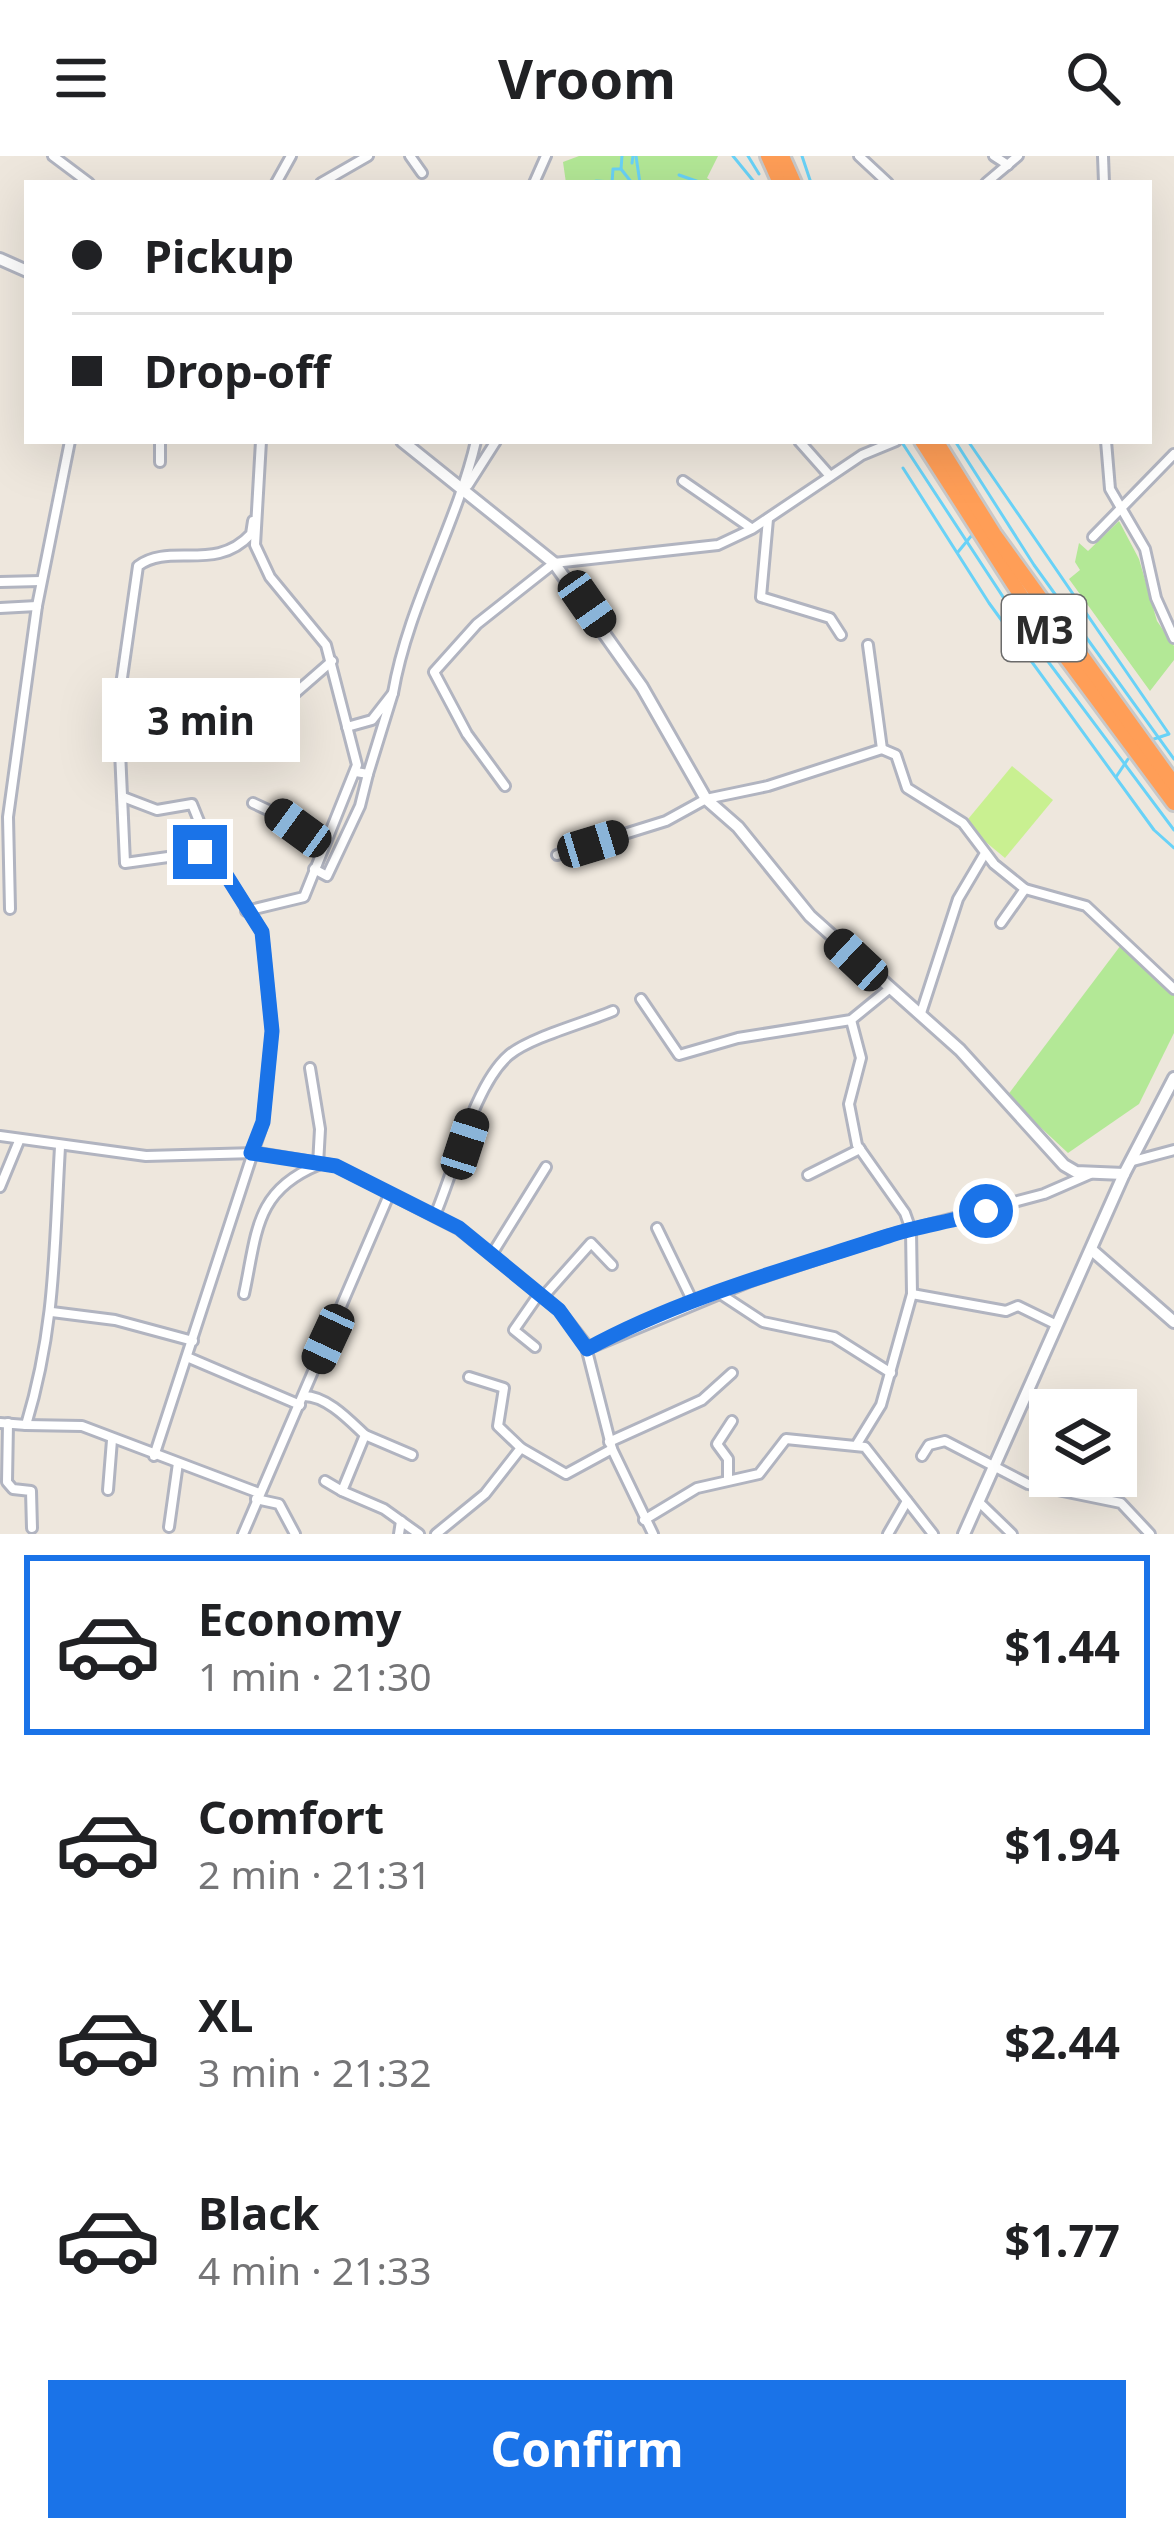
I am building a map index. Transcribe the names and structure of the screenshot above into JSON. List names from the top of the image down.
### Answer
{
  "streets": {
    "highway": ["M3"]
  },
  "page": {
    "header": "Vroom",
    "banner": ["Pickup", "Drop-off"],
    "bubble": "3 min",
    "list": [
      {
        "name": "Economy",
        "note": "1 min · 21:30",
        "value": "$1.44"
      },
      {
        "name": "Comfort",
        "note": "2 min · 21:31",
        "value": "$1.94"
      },
      {
        "name": "XL",
        "note": "3 min · 21:32",
        "value": "$2.44"
      },
      {
        "name": "Black",
        "note": "4 min · 21:33",
        "value": "$1.77"
      }
    ],
    "buttons": "Confirm"
  }
}
